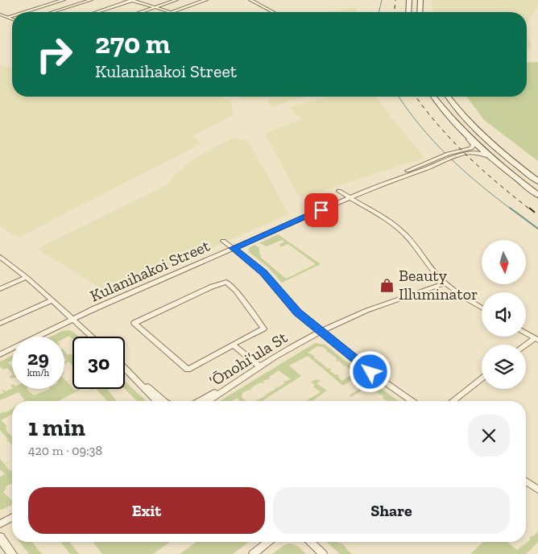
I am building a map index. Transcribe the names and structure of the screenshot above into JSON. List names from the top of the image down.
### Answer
{
  "streets": {
    "street": ["Kulanihakoi Street", "‘Ōnohi‘ula St"]
  },
  "places": {
    "shop": ["Beauty Illuminator"]
  },
  "north": "bottom",
  "page": {
    "turn": ["270 m", "Kulanihakoi Street"],
    "speed": "29 km/h",
    "limit": "30",
    "heading": ["1 min", "420 m · 09:38"],
    "buttons": ["Exit", "Share"]
  }
}
